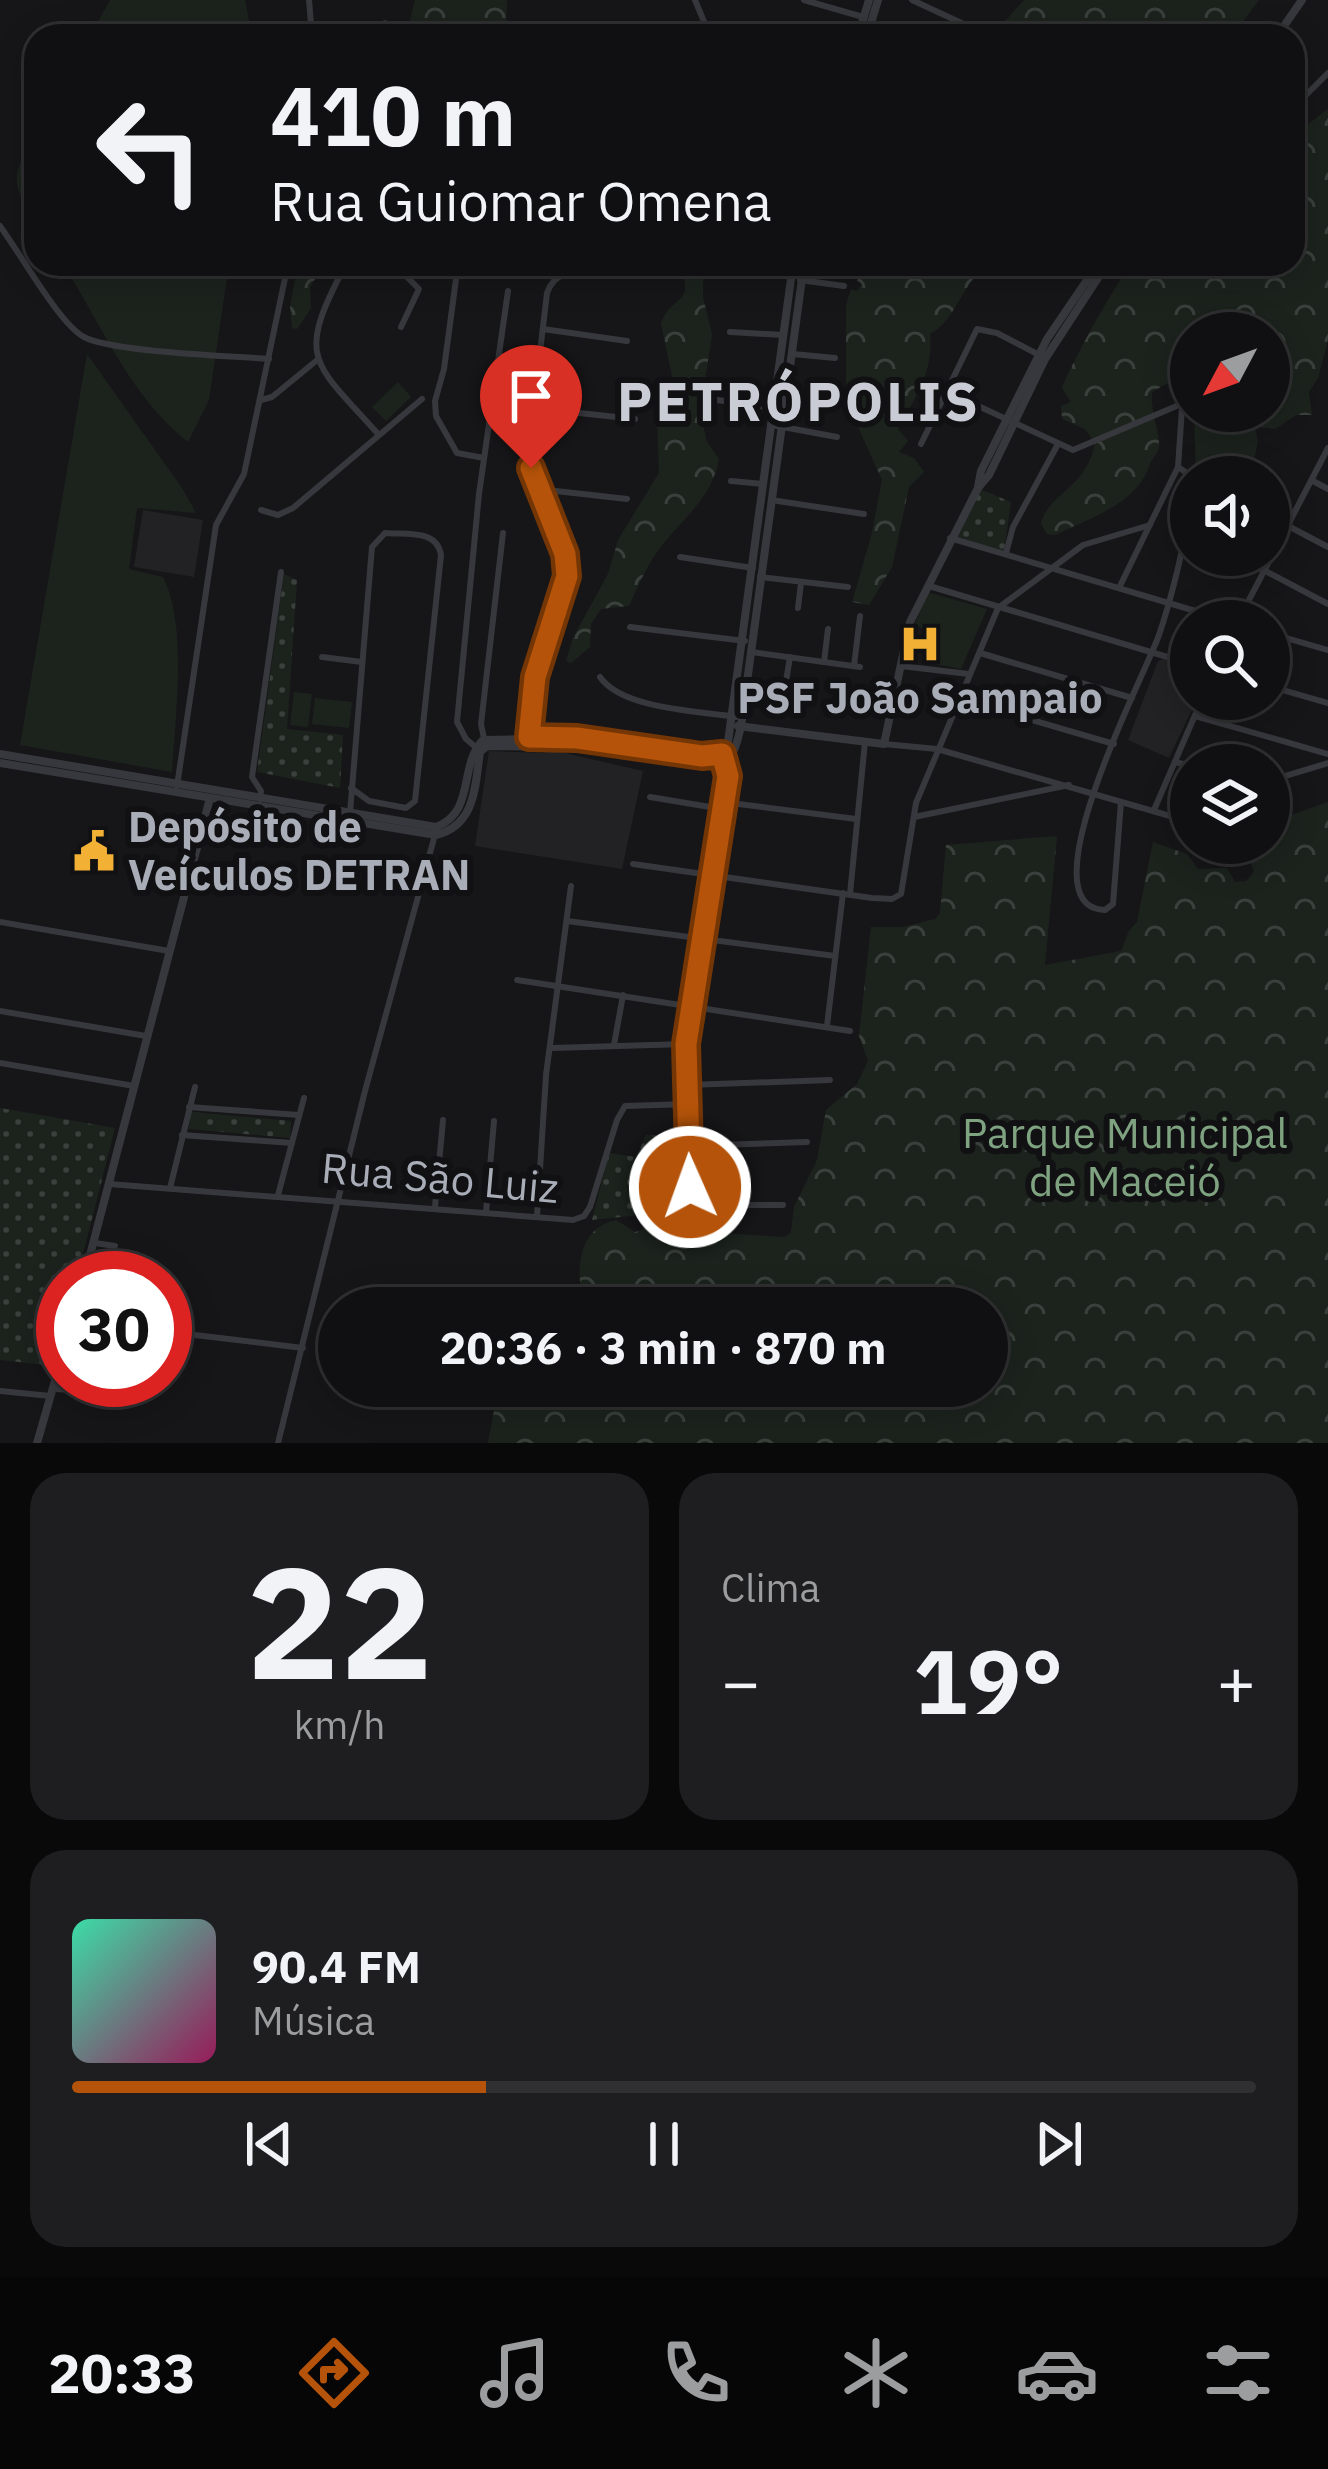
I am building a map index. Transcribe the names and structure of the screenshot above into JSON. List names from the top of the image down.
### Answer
{
  "streets": {
    "street": ["Rua São Luiz"]
  },
  "districts": ["PETRÓPOLIS"],
  "parks": ["Parque Municipal de Maceió"],
  "places": {
    "hospital": ["PSF João Sampaio"],
    "public building": ["Depósito de Veículos DETRAN"]
  },
  "north": "bottom left",
  "page": {
    "turn": ["410 m", "Rua Guiomar Omena"],
    "limit": "30",
    "trip": "20:36 · 3 min · 870 m",
    "tile": [
      ["22", "km/h"],
      "Clima"
    ],
    "heat": ["−", "19°", "+"],
    "song": ["90.4 FM", "Música"],
    "tabs": "20:33"
  }
}
